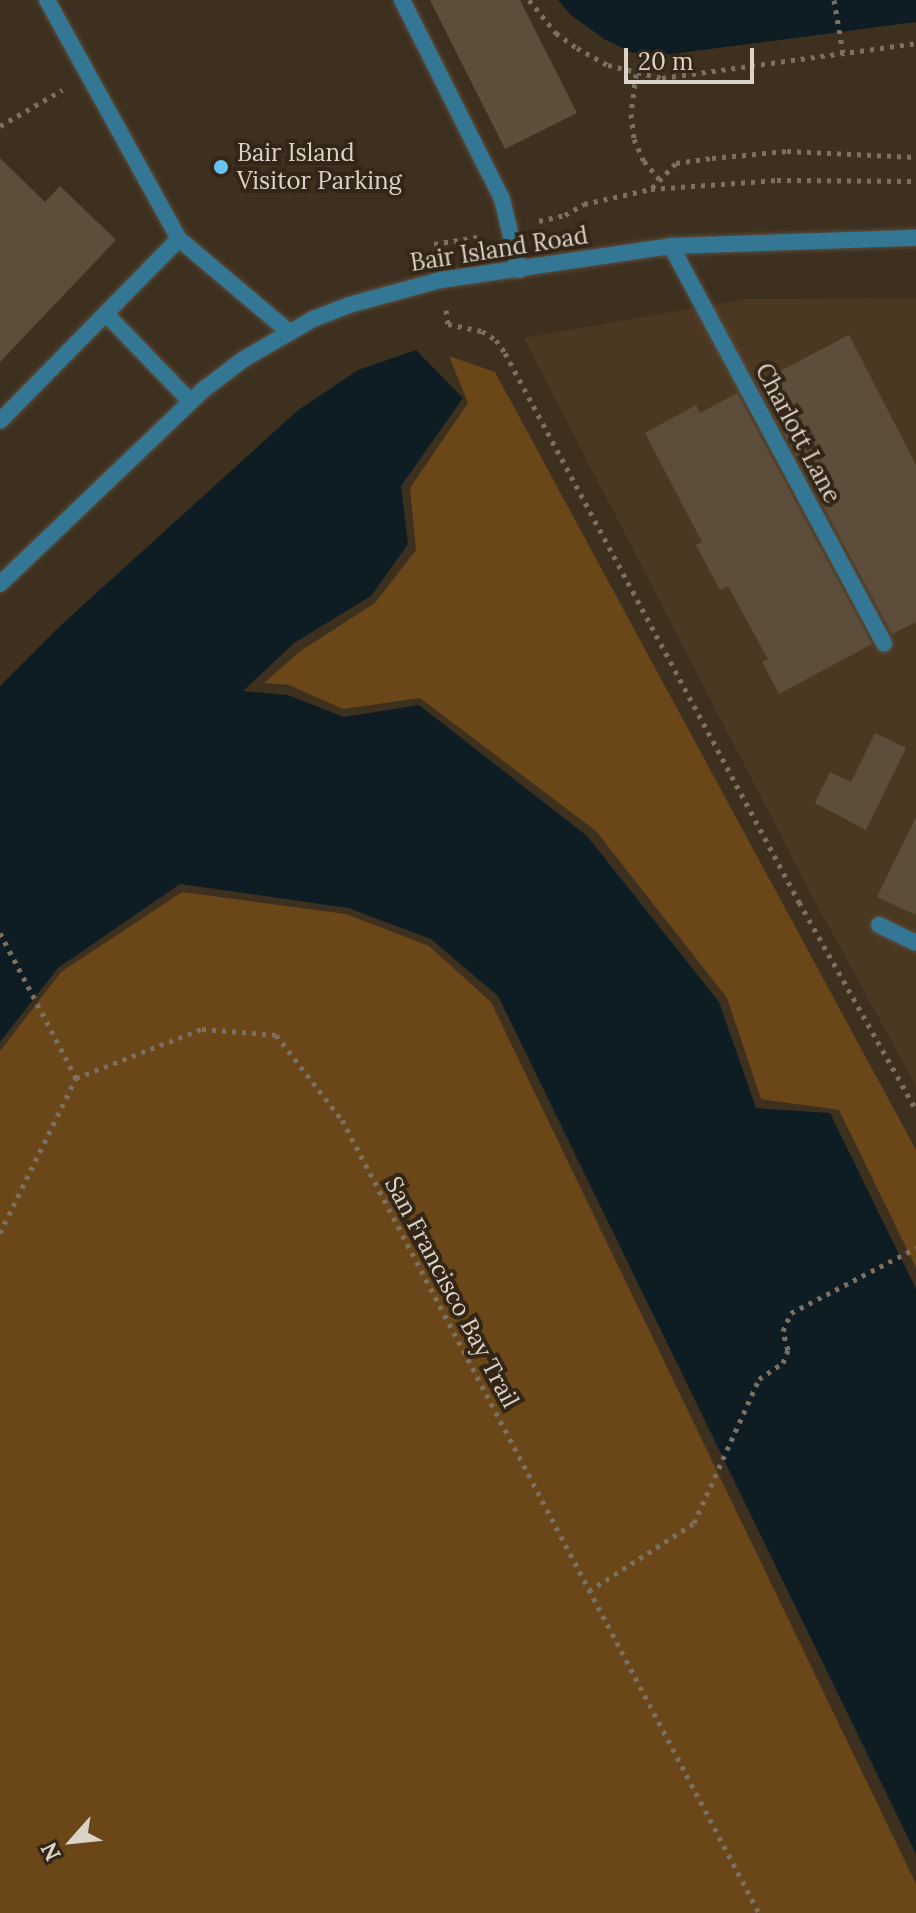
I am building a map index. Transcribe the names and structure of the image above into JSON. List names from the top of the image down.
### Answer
{
  "streets": {
    "street": ["Bair Island Road", "Charlott Lane"],
    "path": ["San Francisco Bay Trail"]
  },
  "crossings": [
    ["Bair Island Road", "Charlott Lane"]
  ],
  "places": ["Bair Island Visitor Parking"],
  "scale_bar": "20 m",
  "north": "bottom left"
}
